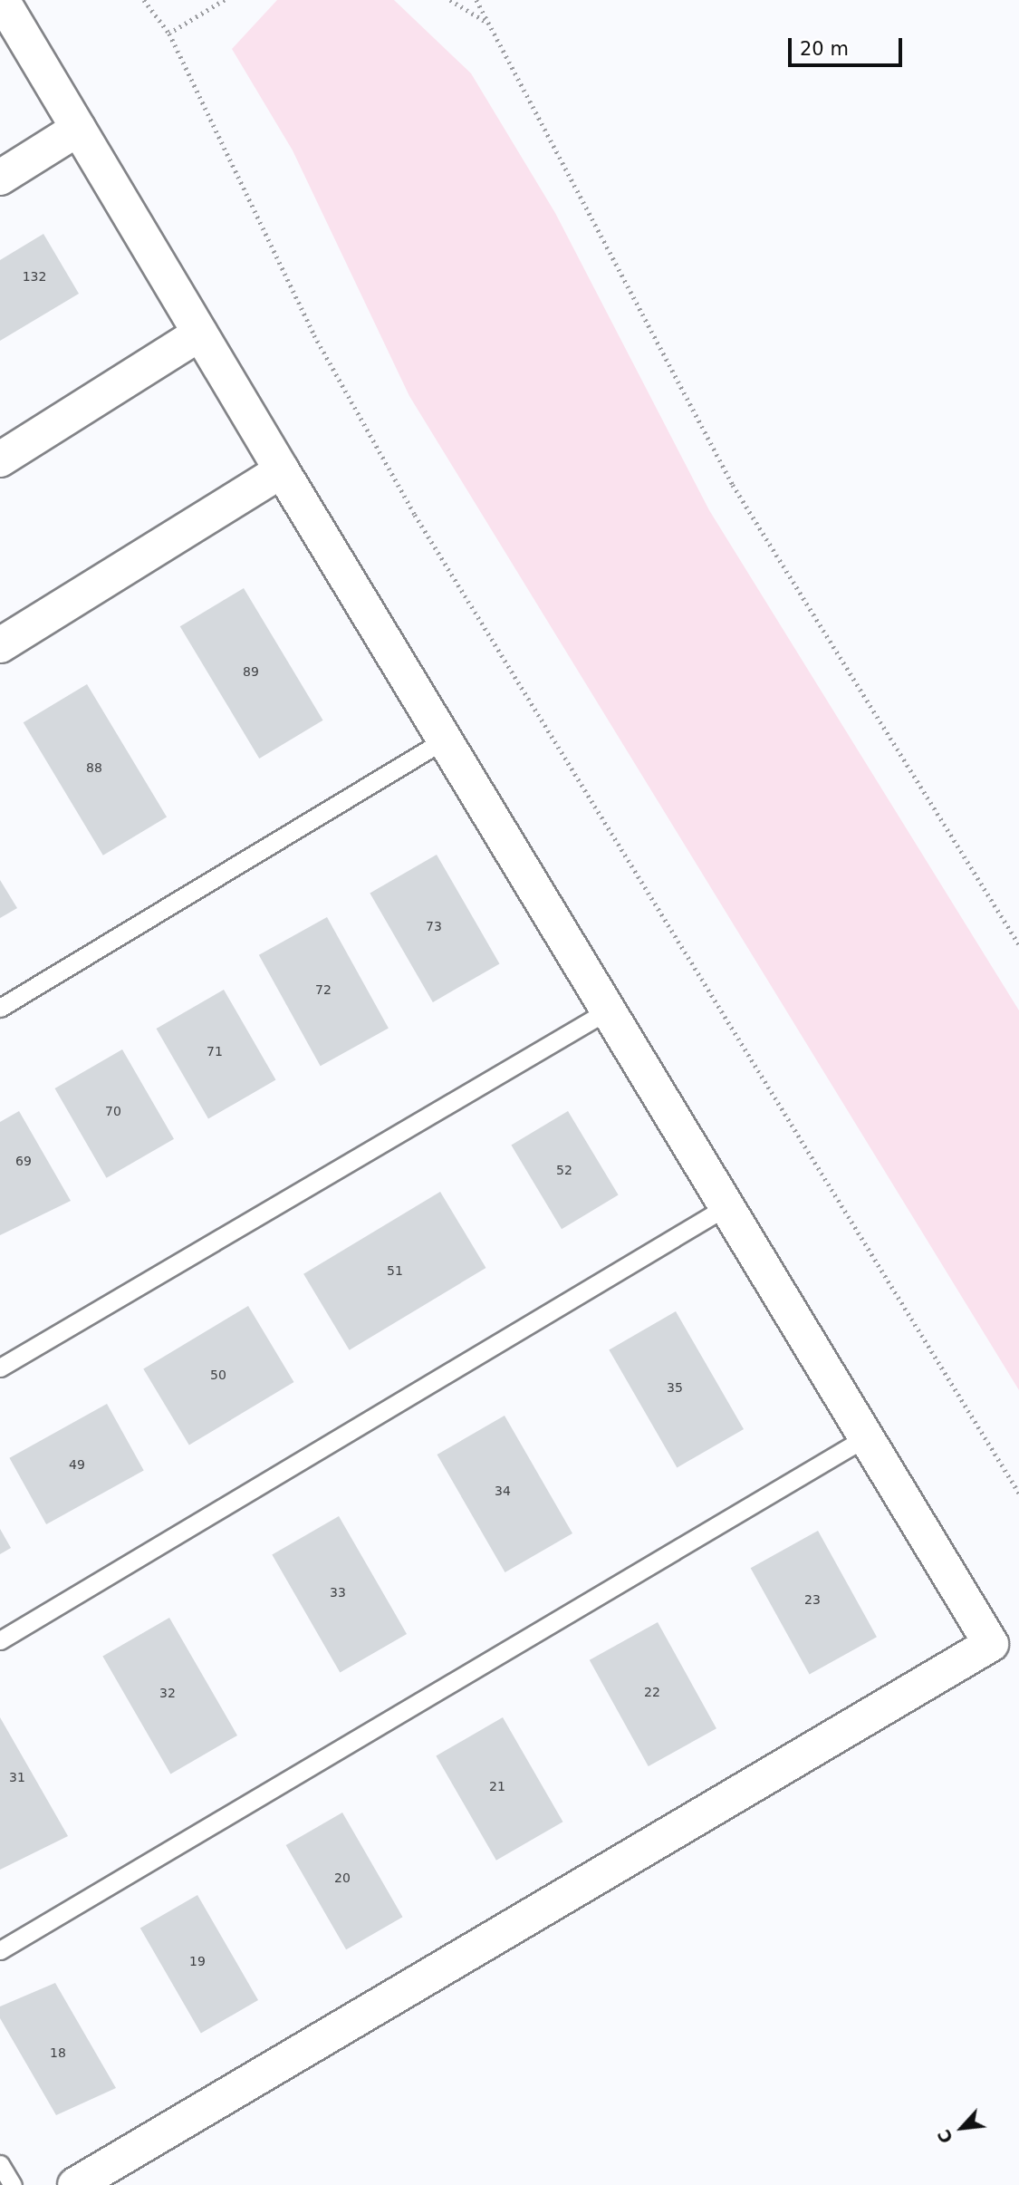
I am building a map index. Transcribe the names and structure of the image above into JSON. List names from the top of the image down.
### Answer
{
  "house_numbers": [
    "132",
    "89",
    "88",
    "73",
    "72",
    "71",
    "70",
    "69",
    "52",
    "51",
    "50",
    "35",
    "49",
    "34",
    "33",
    "23",
    "22",
    "32",
    "31",
    "21",
    "20",
    "19",
    "18"
  ],
  "scale_bar": "20 m",
  "north": "bottom left"
}
